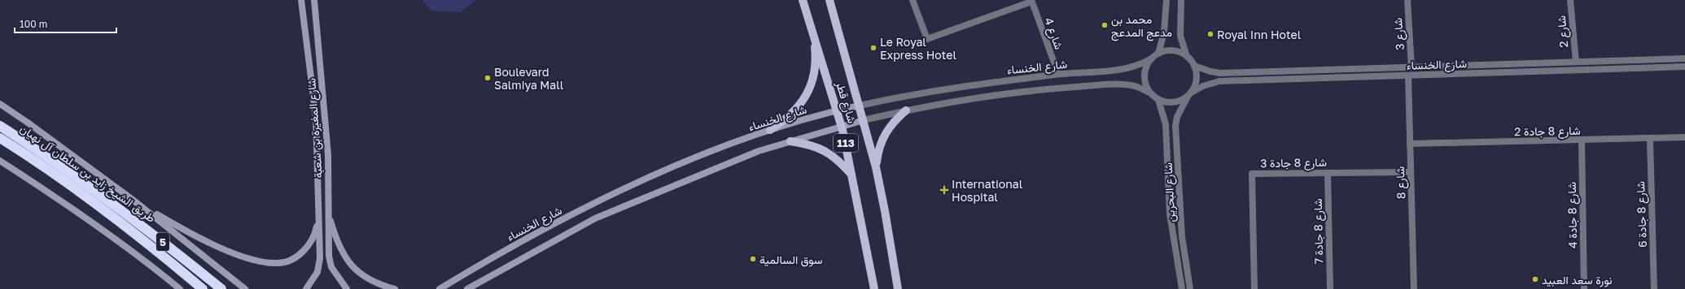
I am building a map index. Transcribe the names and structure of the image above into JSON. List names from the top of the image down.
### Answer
{
  "streets": {
    "highway": ["طريق الشيخ زايد بن سلطان آل نهيان", "5"],
    "main road": [
      "شارع الخنساء",
      "شارع قطر",
      "شارع المغيرة بن شعبة",
      "113"
    ],
    "street": [
      "شارع 2",
      "شارع 4",
      "شارع 3",
      "شارع 8 جادة 2",
      "شارع 8 جادة 3",
      "شارع 8",
      "شارع البحرين",
      "شارع 8 جادة 6",
      "شارع 8 جادة 4",
      "شارع 8 جادة 7"
    ]
  },
  "crossings": [
    ["شارع 2", "شارع الخنساء"],
    ["شارع 4", "شارع الخنساء"],
    ["شارع 3", "شارع الخنساء"],
    ["شارع الخنساء", "شارع قطر"],
    ["شارع الخنساء", "شارع 8"],
    ["شارع الخنساء", "شارع البحرين"],
    ["شارع 8 جادة 2", "شارع 8"],
    ["شارع 8 جادة 2", "شارع 8 جادة 6"],
    ["شارع 8 جادة 2", "شارع 8 جادة 4"],
    ["شارع 8 جادة 3", "شارع 8"],
    ["شارع 8 جادة 3", "شارع 8 جادة 7"]
  ],
  "places": {
    "other": [
      "محمد بن مدعج المدعج",
      "Royal Inn Hotel",
      "Le Royal Express Hotel",
      "Boulevard Salmiya Mall",
      "سوق السالمية",
      "نورة سعد العبيد"
    ],
    "health": ["International Hospital"]
  },
  "scale_bar": "100 m"
}
